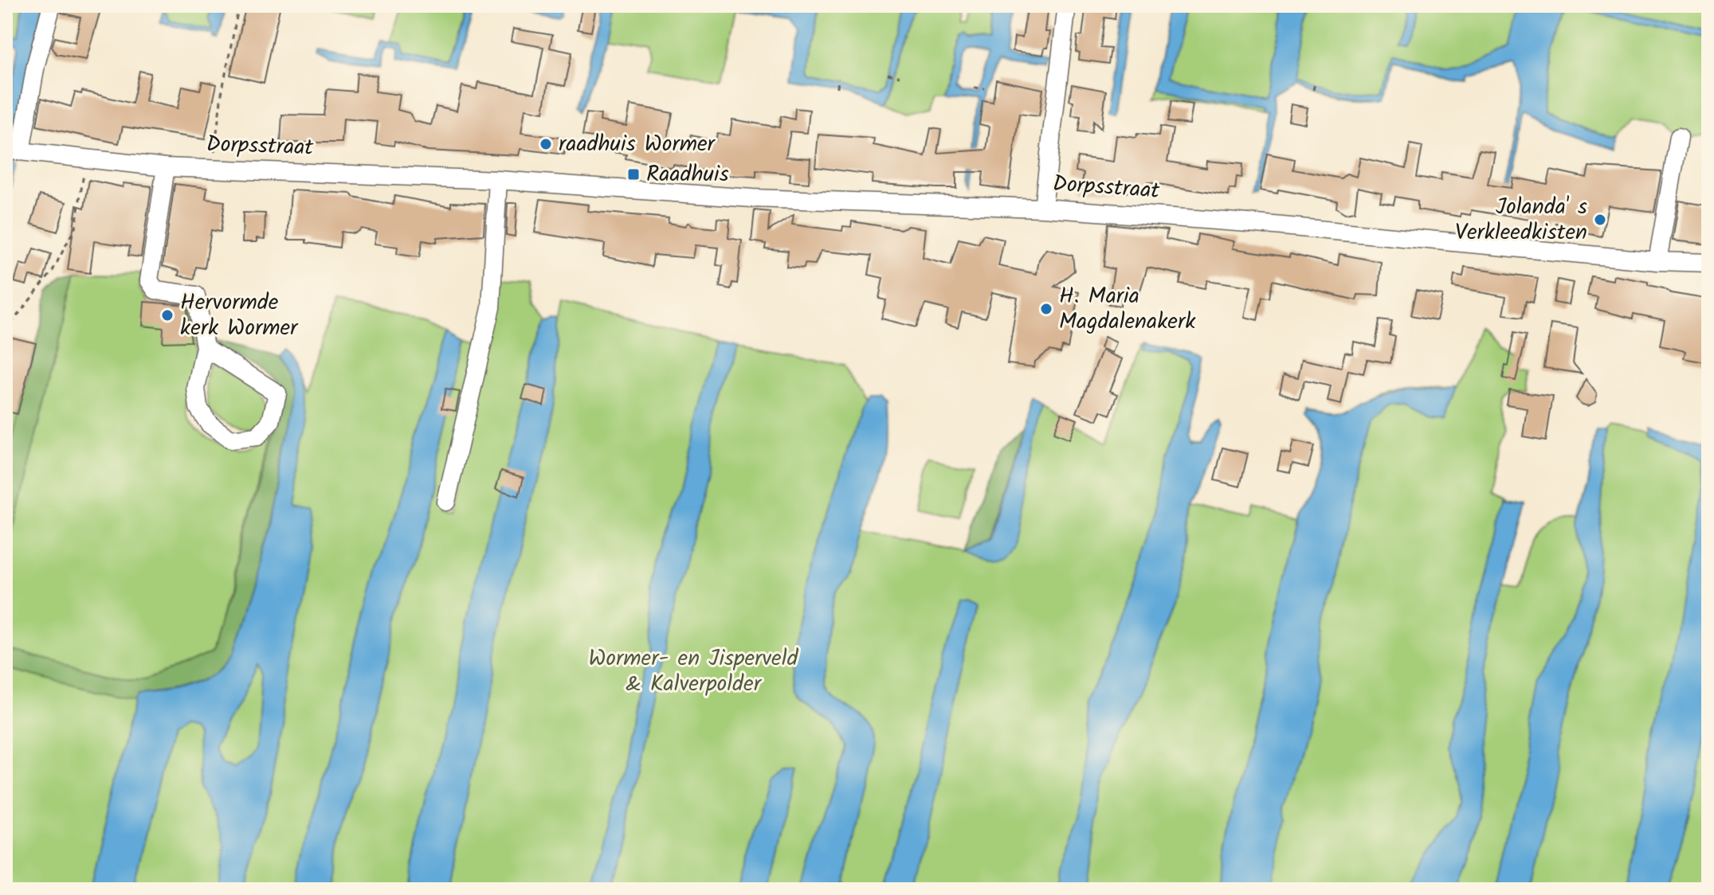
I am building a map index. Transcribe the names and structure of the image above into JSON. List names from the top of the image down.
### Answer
{
  "streets": {
    "street": ["Dorpsstraat"]
  },
  "parks": ["Wormer- en Jisperveld & Kalverpolder"],
  "places": {
    "other": [
      "raadhuis Wormer",
      "Jolanda' s Verkleedkisten",
      "H. Maria Magdalenakerk",
      "Hervormde kerk Wormer"
    ],
    "transit": ["Raadhuis"]
  }
}
